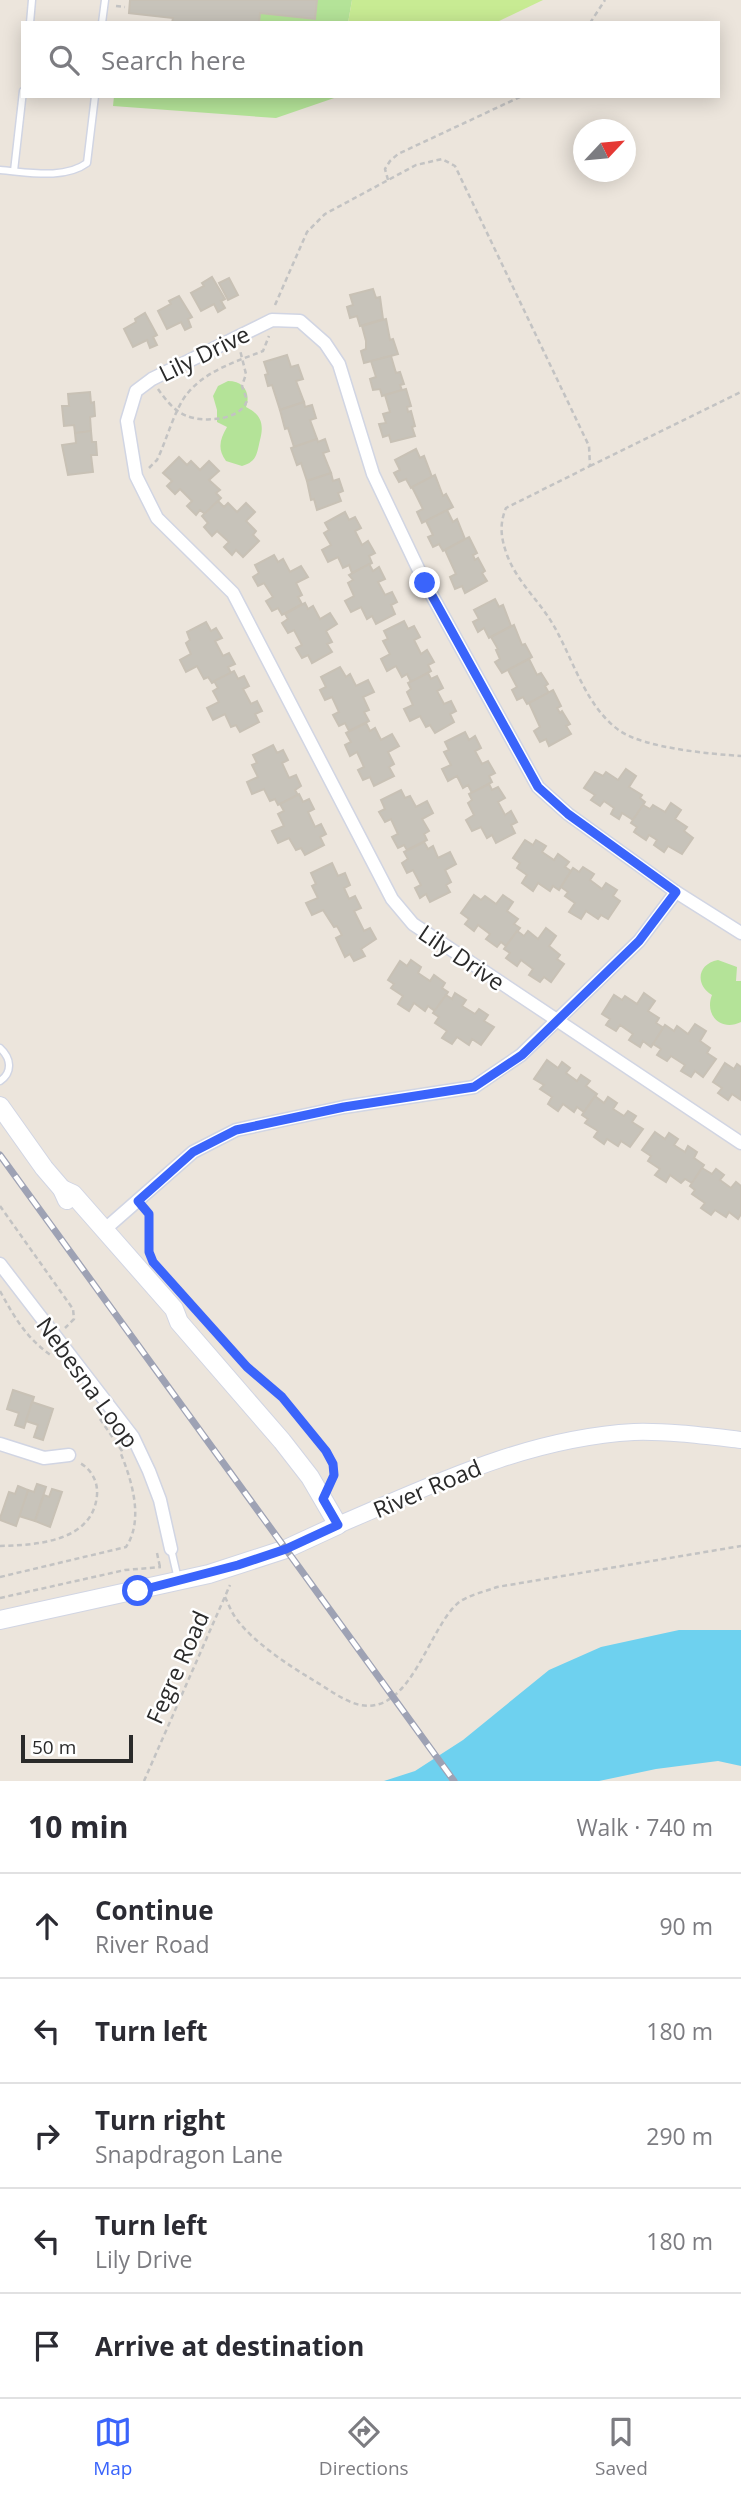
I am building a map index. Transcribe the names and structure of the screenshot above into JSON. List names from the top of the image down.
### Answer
{
  "streets": {
    "main road": ["River Road"],
    "street": ["Lily Drive", "Nebesna Loop"],
    "path": ["Fegre Road"]
  },
  "crossings": [
    ["River Road", "Fegre Road"]
  ],
  "scale_bar": "50 m",
  "north": "top right",
  "page": {
    "search": "Search here",
    "scale": "50 m",
    "heading": ["10 min", "Walk · 740 m"],
    "list": [
      ["Continue", "River Road", "90 m"],
      ["Turn left", "180 m"],
      ["Turn right", "Snapdragon Lane", "290 m"],
      ["Turn left", "Lily Drive", "180 m"],
      "Arrive at destination"
    ],
    "nav": ["Map", "Directions", "Saved"]
  }
}
